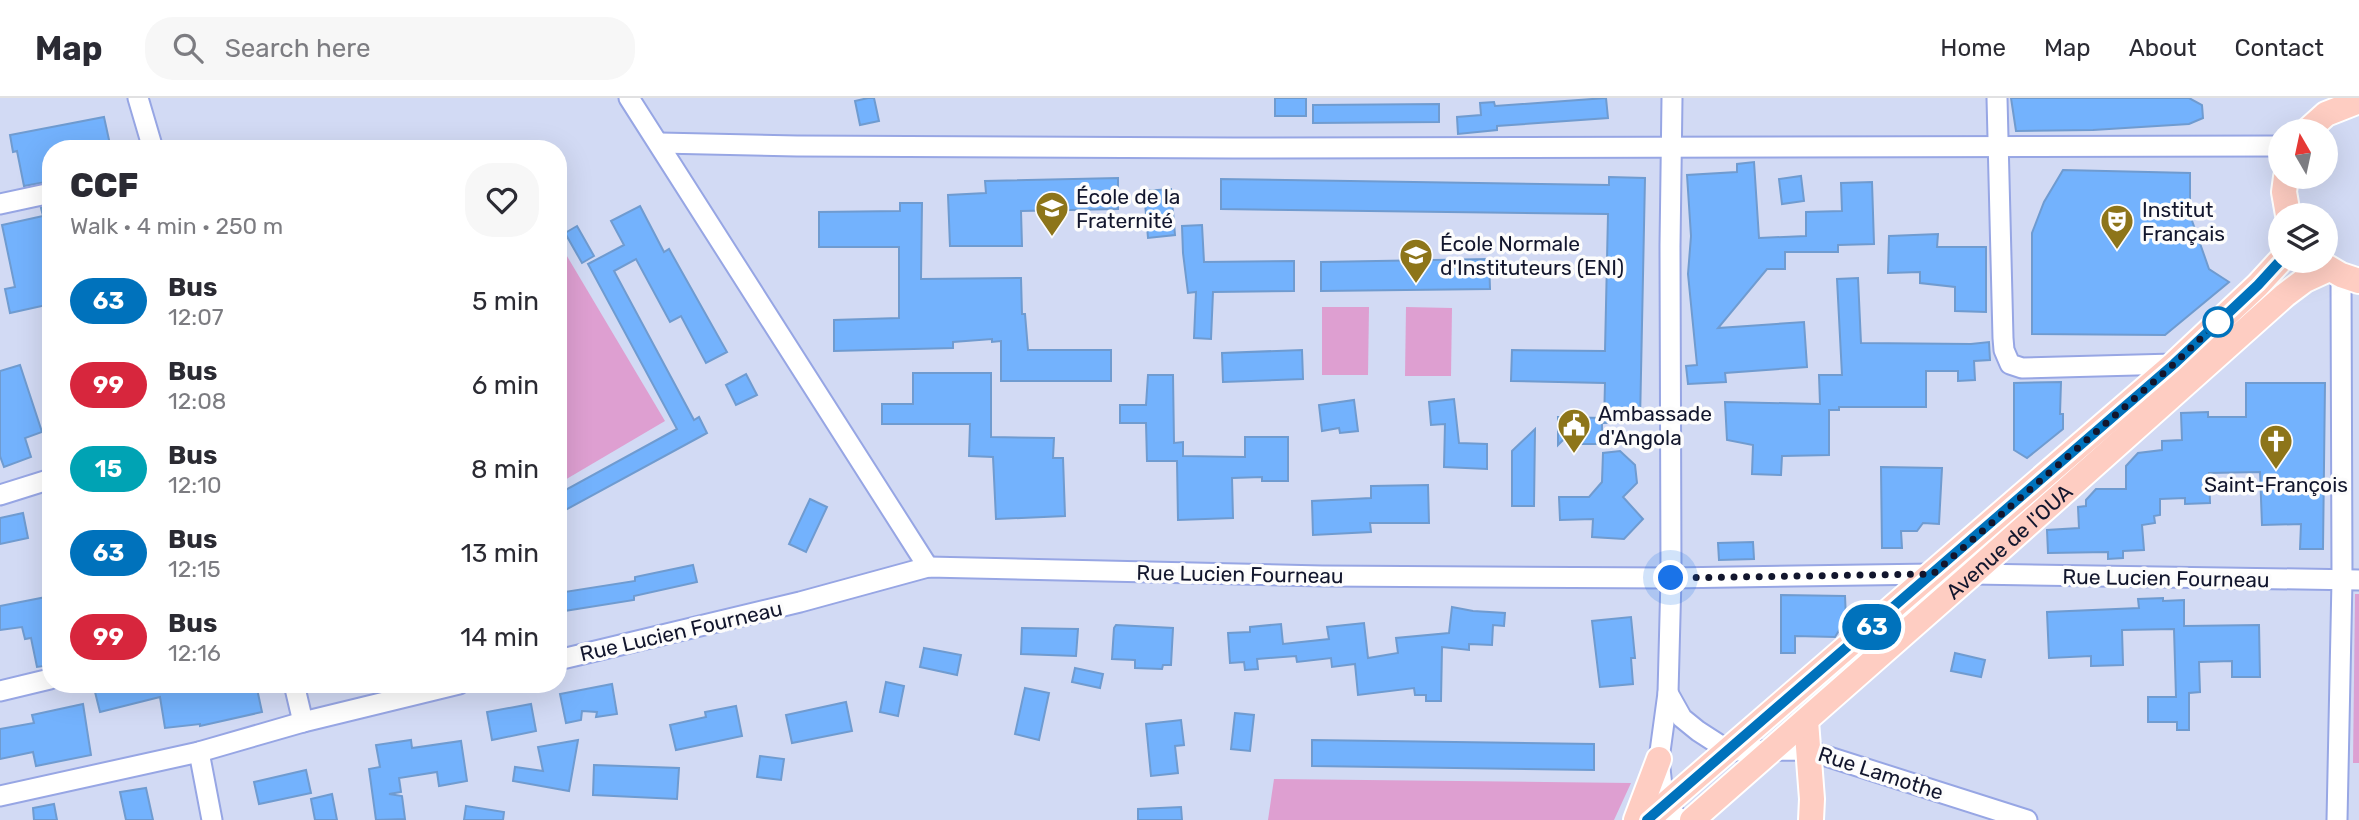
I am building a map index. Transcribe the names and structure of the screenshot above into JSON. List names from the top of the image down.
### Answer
{
  "streets": {
    "main road": ["Avenue de l'OUA"],
    "street": ["Rue Lucien Fourneau", "Rue Lamothe"]
  },
  "crossings": [
    ["Avenue de l'OUA", "Rue Lucien Fourneau"],
    ["Avenue de l'OUA", "Rue Lamothe"]
  ],
  "places": {
    "school or university": ["École de la Fraternité", "École Normale d'Instituteurs (ENI)"],
    "theatre": ["Institut Français"],
    "public building": ["Ambassade d'Angola"],
    "church": ["Saint-François"]
  },
  "lines": ["bus line 63"],
  "north": "top",
  "page": {
    "header": "Map",
    "search": "Search here",
    "nav": [
      "Home",
      "Map",
      "About",
      "Contact"
    ],
    "on_map": "63",
    "heading": ["CCF", "Walk · 4 min · 250 m"],
    "list": [
      {
        "mark": "63",
        "name": "Bus",
        "note": "12:07",
        "value": "5 min"
      },
      {
        "mark": "99",
        "name": "Bus",
        "note": "12:08",
        "value": "6 min"
      },
      {
        "mark": "15",
        "name": "Bus",
        "note": "12:10",
        "value": "8 min"
      },
      {
        "mark": "63",
        "name": "Bus",
        "note": "12:15",
        "value": "13 min"
      },
      {
        "mark": "99",
        "name": "Bus",
        "note": "12:16",
        "value": "14 min"
      }
    ]
  }
}
